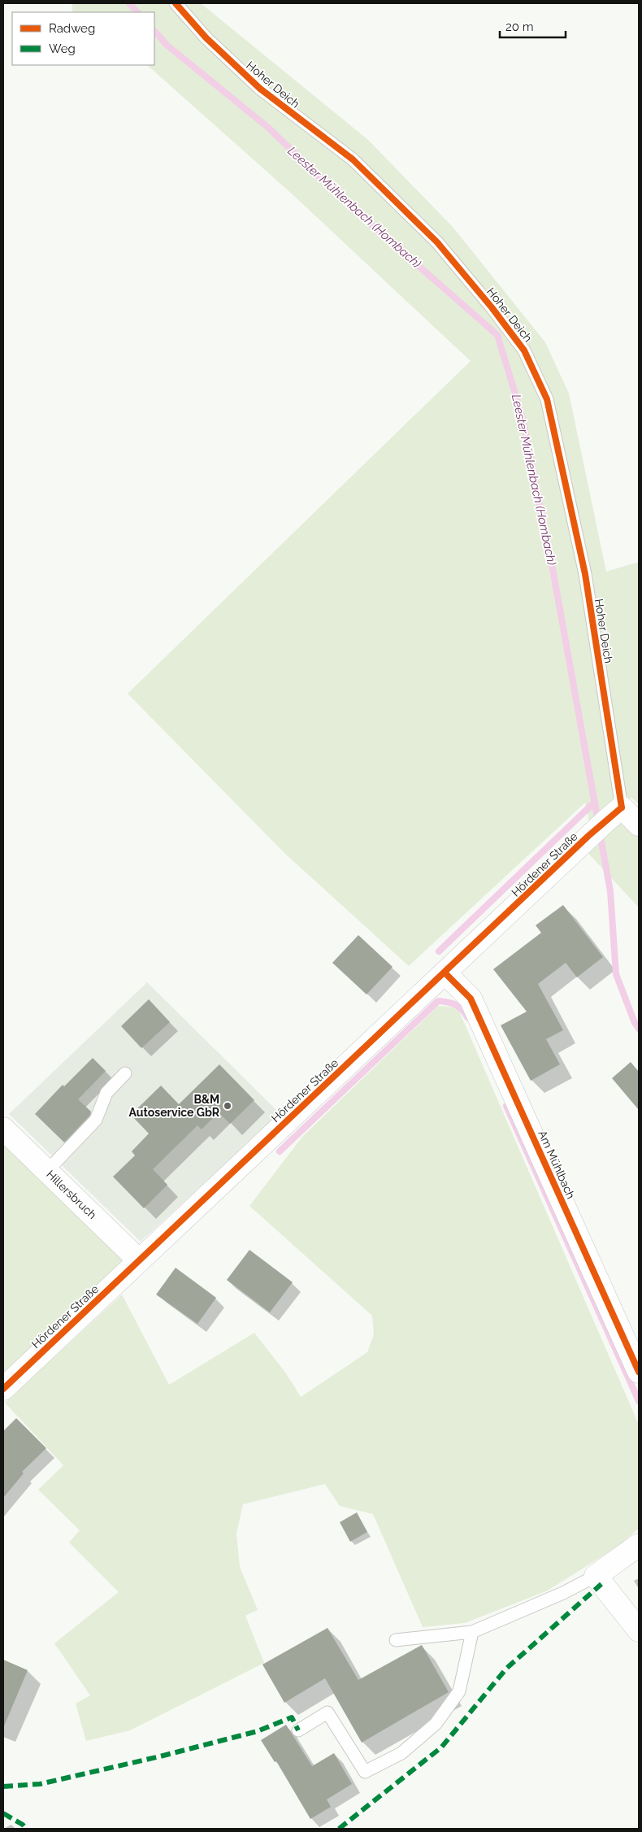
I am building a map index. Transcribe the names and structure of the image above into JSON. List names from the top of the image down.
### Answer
{
  "streets": {
    "street": ["Hördener Straße", "Am Mühlbach", "Hillersbruch"],
    "lane": ["Hoher Deich"]
  },
  "crossings": [
    ["Hoher Deich", "Hördener Straße"],
    ["Hördener Straße", "Am Mühlbach"],
    ["Hördener Straße", "Hillersbruch"]
  ],
  "water": ["Leester Mühlenbach (Hombach)"],
  "places": ["B&M Autoservice GbR"],
  "legend": ["Radweg", "Weg"],
  "scale_bar": "20 m"
}
